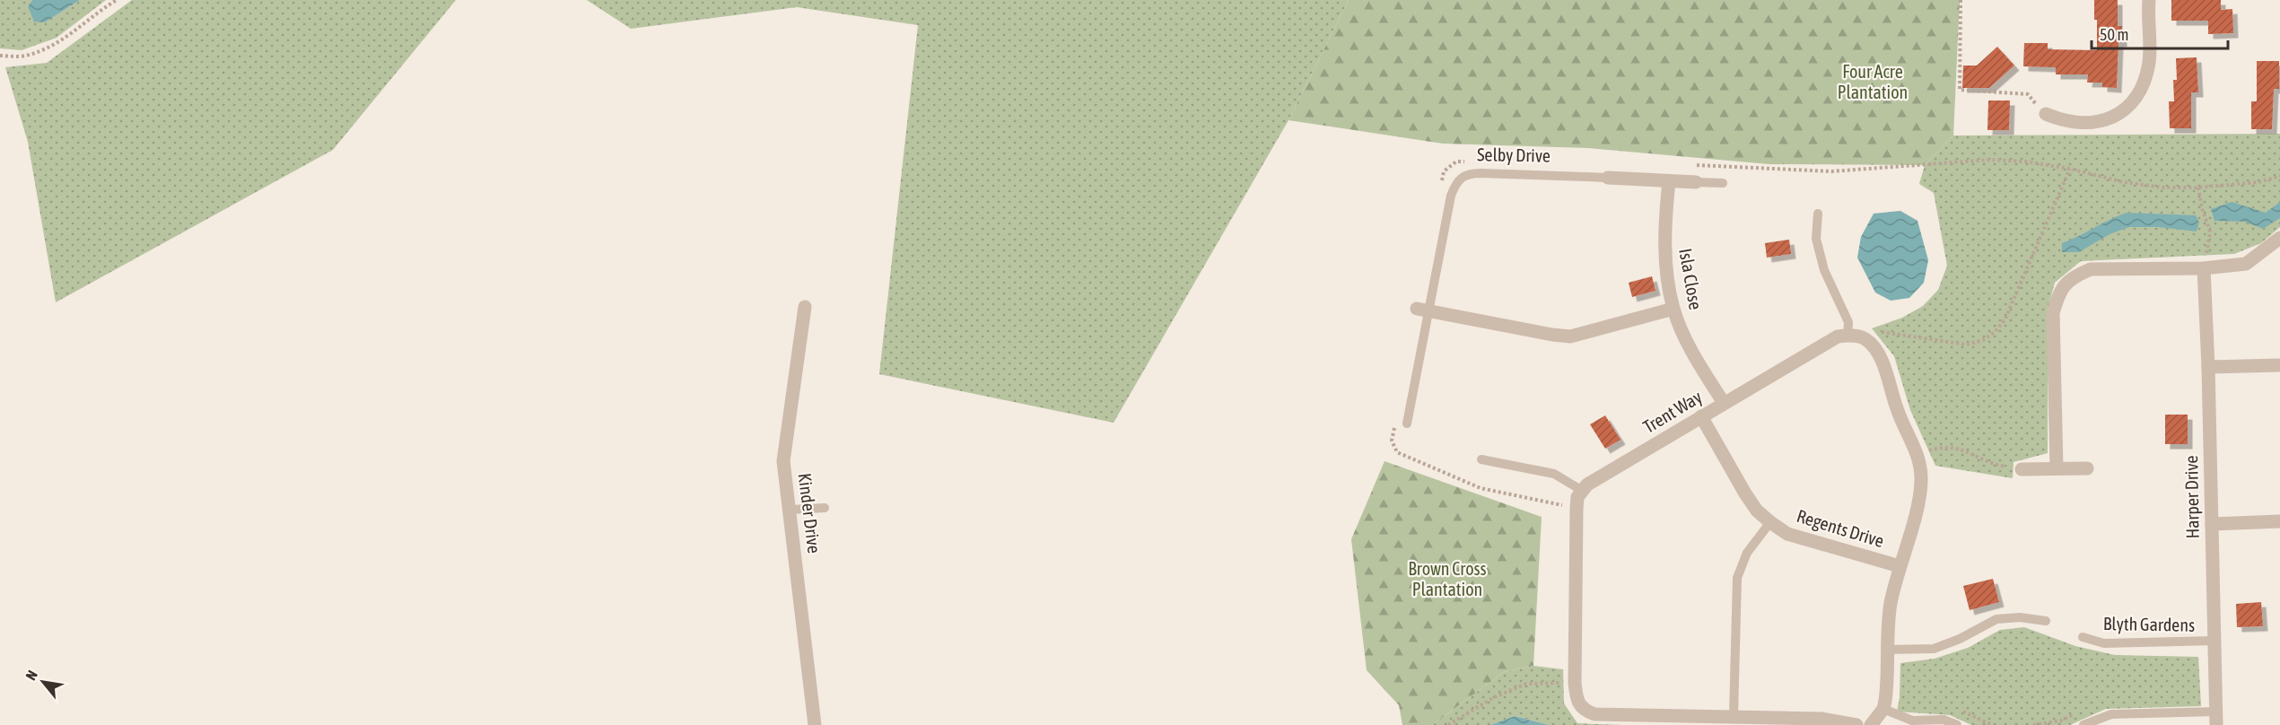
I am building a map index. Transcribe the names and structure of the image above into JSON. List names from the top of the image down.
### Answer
{
  "streets": {
    "street": [
      "Isla Close",
      "Trent Way",
      "Harper Drive",
      "Kinder Drive",
      "Regents Drive"
    ],
    "lane": ["Selby Drive", "Blyth Gardens"]
  },
  "crossings": [
    ["Isla Close", "Trent Way"],
    ["Trent Way", "Regents Drive"],
    ["Harper Drive", "Blyth Gardens"]
  ],
  "parks": ["Four Acre Plantation", "Brown Cross Plantation"],
  "scale_bar": "50 m",
  "north": "top left"
}
